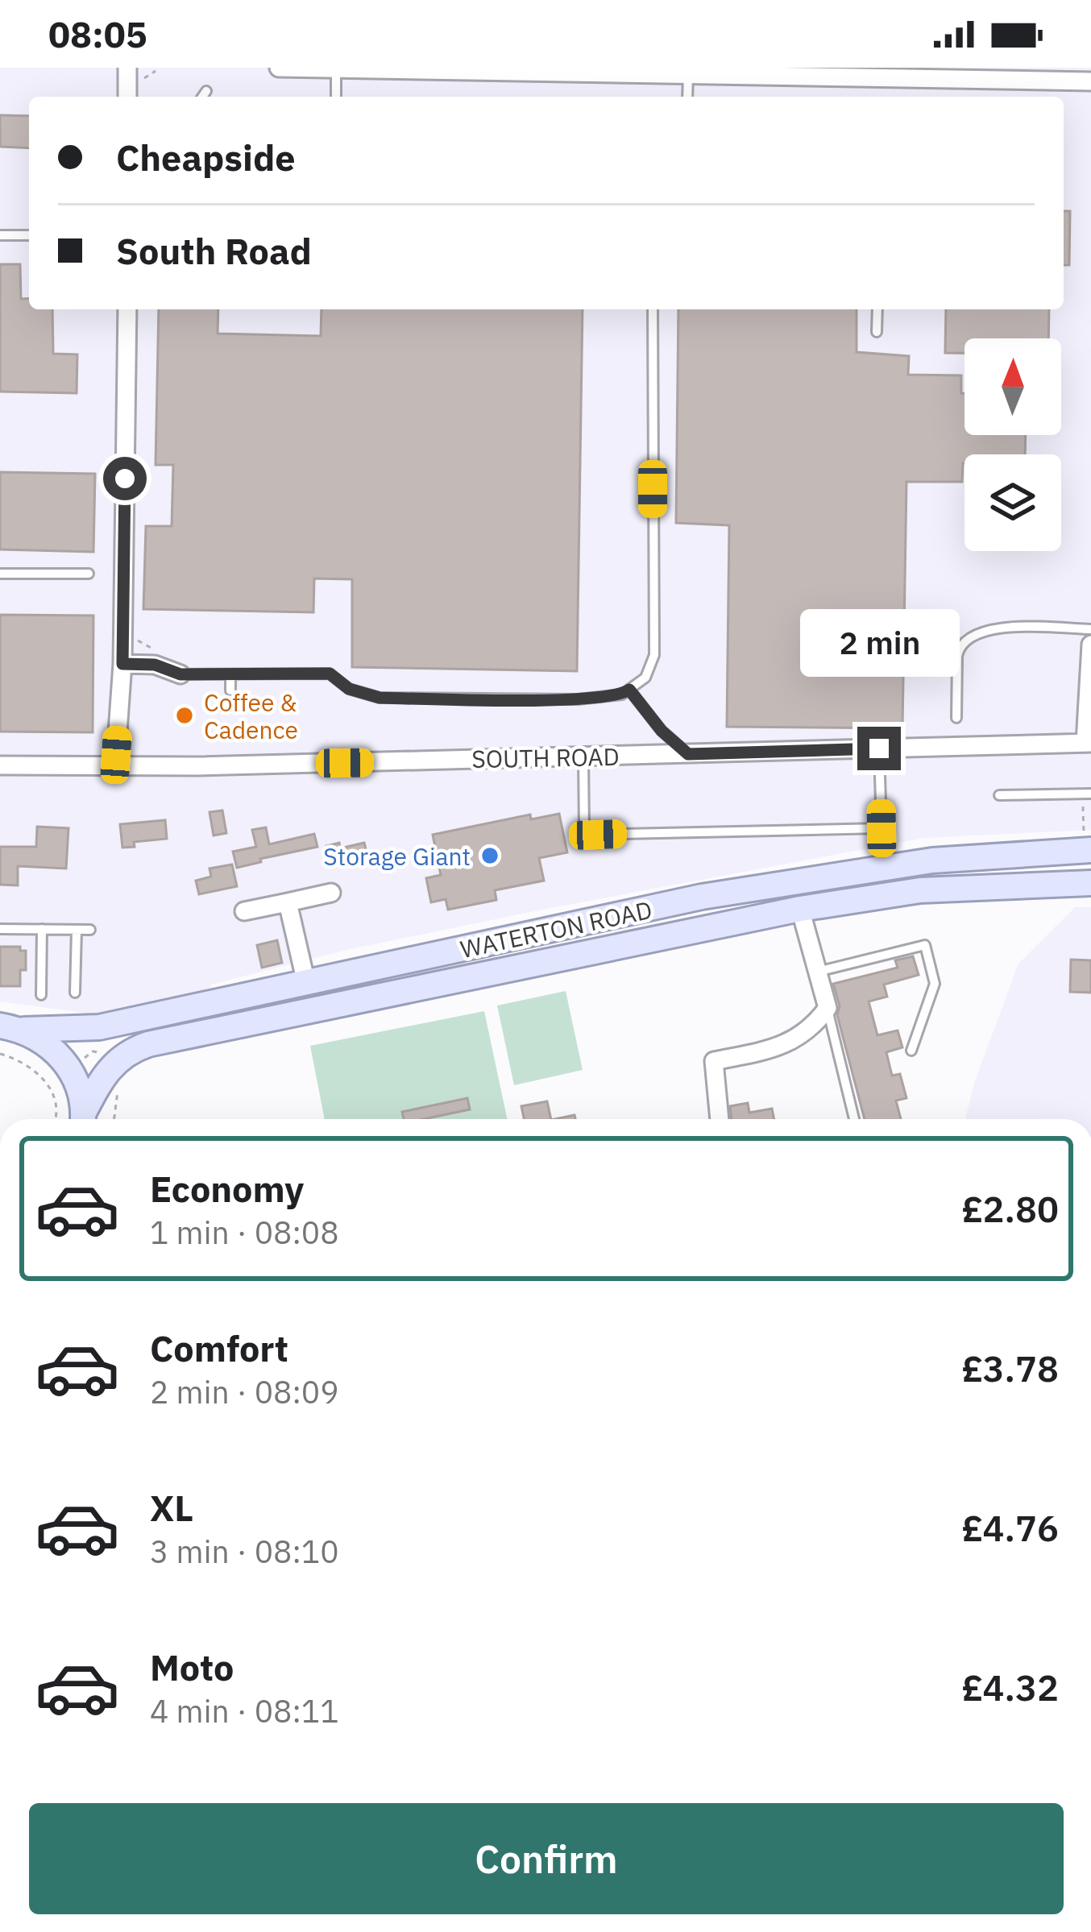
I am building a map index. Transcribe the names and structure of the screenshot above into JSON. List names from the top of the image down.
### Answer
{
  "streets": {
    "main road": ["WATERTON ROAD"],
    "street": ["SOUTH ROAD"]
  },
  "places": ["Coffee & Cadence", "Storage Giant"],
  "north": "top",
  "page": {
    "status": "08:05",
    "banner": ["Cheapside", "South Road"],
    "bubble": "2 min",
    "list": [
      {
        "name": "Economy",
        "note": "1 min · 08:08",
        "value": "£2.80"
      },
      {
        "name": "Comfort",
        "note": "2 min · 08:09",
        "value": "£3.78"
      },
      {
        "name": "XL",
        "note": "3 min · 08:10",
        "value": "£4.76"
      },
      {
        "name": "Moto",
        "note": "4 min · 08:11",
        "value": "£4.32"
      }
    ],
    "buttons": "Confirm"
  }
}
